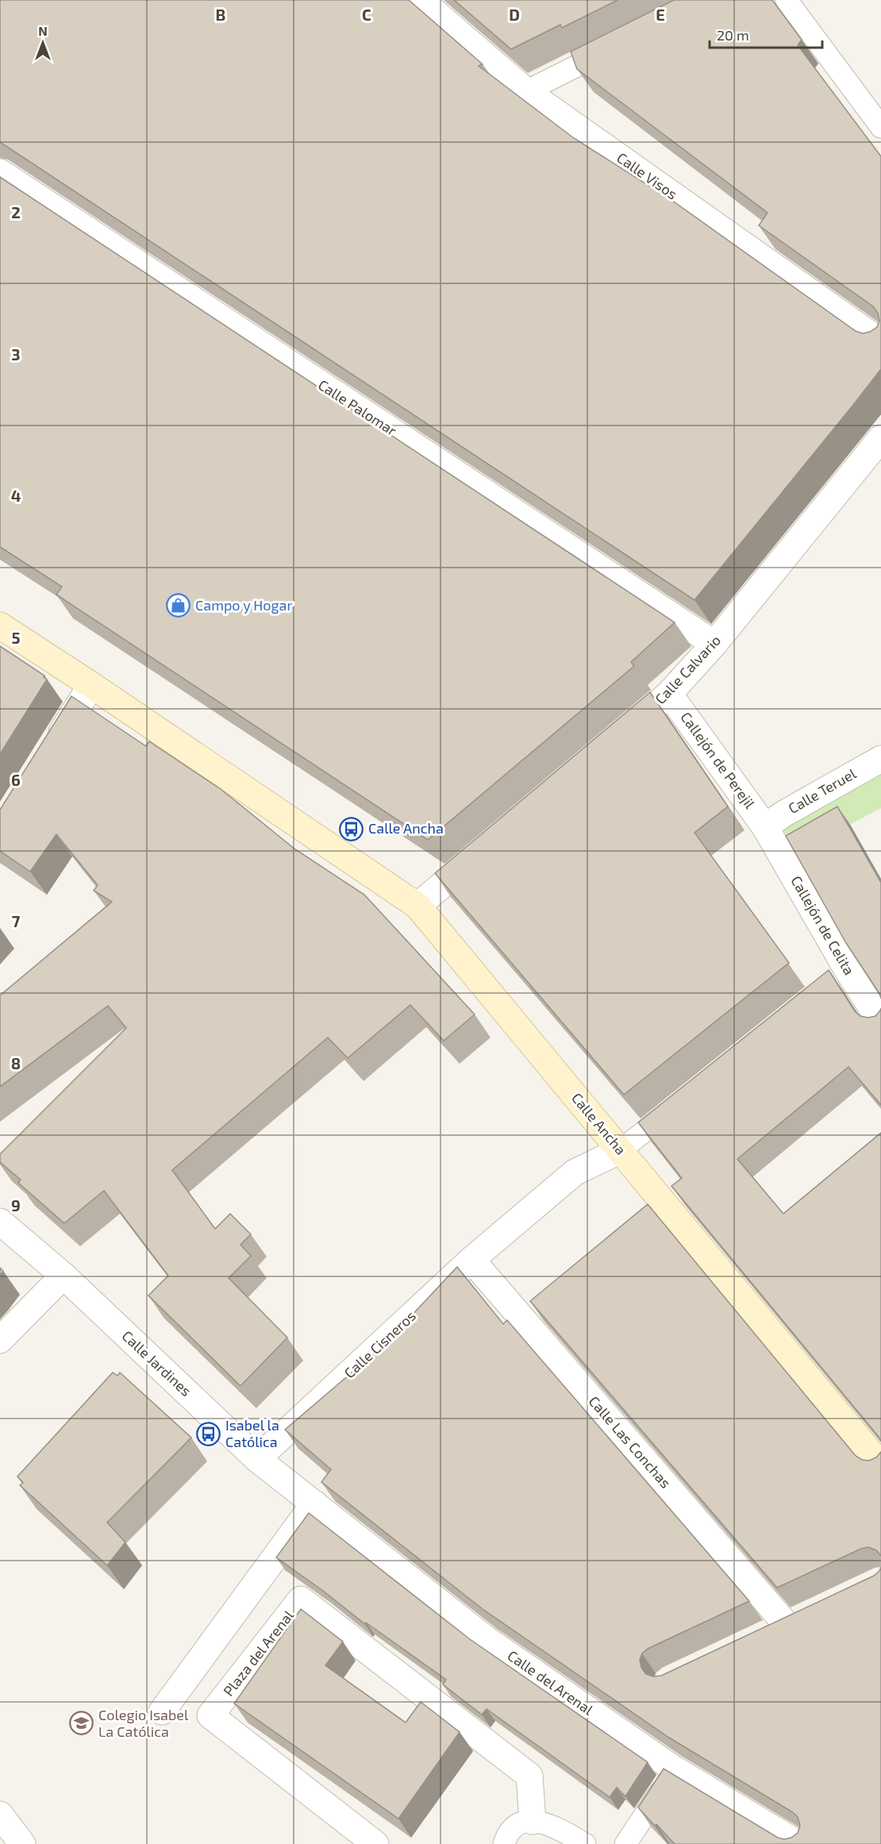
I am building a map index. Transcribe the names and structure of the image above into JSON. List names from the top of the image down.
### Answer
{
  "streets": {
    "main road": ["Calle Ancha"],
    "street": [
      "Calle Visos",
      "Calle Palomar",
      "Calle Calvario",
      "Callejón de Perejil",
      "Calle Teruel",
      "Callejón de Celita",
      "Calle Cisneros",
      "Calle Jardines",
      "Calle Las Conchas",
      "Plaza del Arenal",
      "Calle del Arenal"
    ]
  },
  "crossings": [
    ["Calle Palomar", "Calle Calvario"],
    ["Calle Calvario", "Callejón de Perejil"],
    ["Callejón de Perejil", "Calle Teruel"],
    ["Callejón de Perejil", "Callejón de Celita"],
    ["Calle Teruel", "Callejón de Celita"],
    ["Calle Ancha", "Calle Cisneros"],
    ["Calle Cisneros", "Calle Jardines"],
    ["Calle Cisneros", "Calle Las Conchas"],
    ["Calle Jardines", "Calle del Arenal"]
  ],
  "places": {
    "shop": ["Campo y Hogar"],
    "bus stop": ["Calle Ancha", "Isabel la Católica"],
    "school or university": ["Colegio Isabel La Católica"]
  },
  "scale_bar": "20 m",
  "north": "top",
  "grid": {
    "columns": [
      "B",
      "C",
      "D",
      "E"
    ],
    "rows": [
      "2",
      "3",
      "4",
      "5",
      "6",
      "7",
      "8",
      "9"
    ]
  }
}
